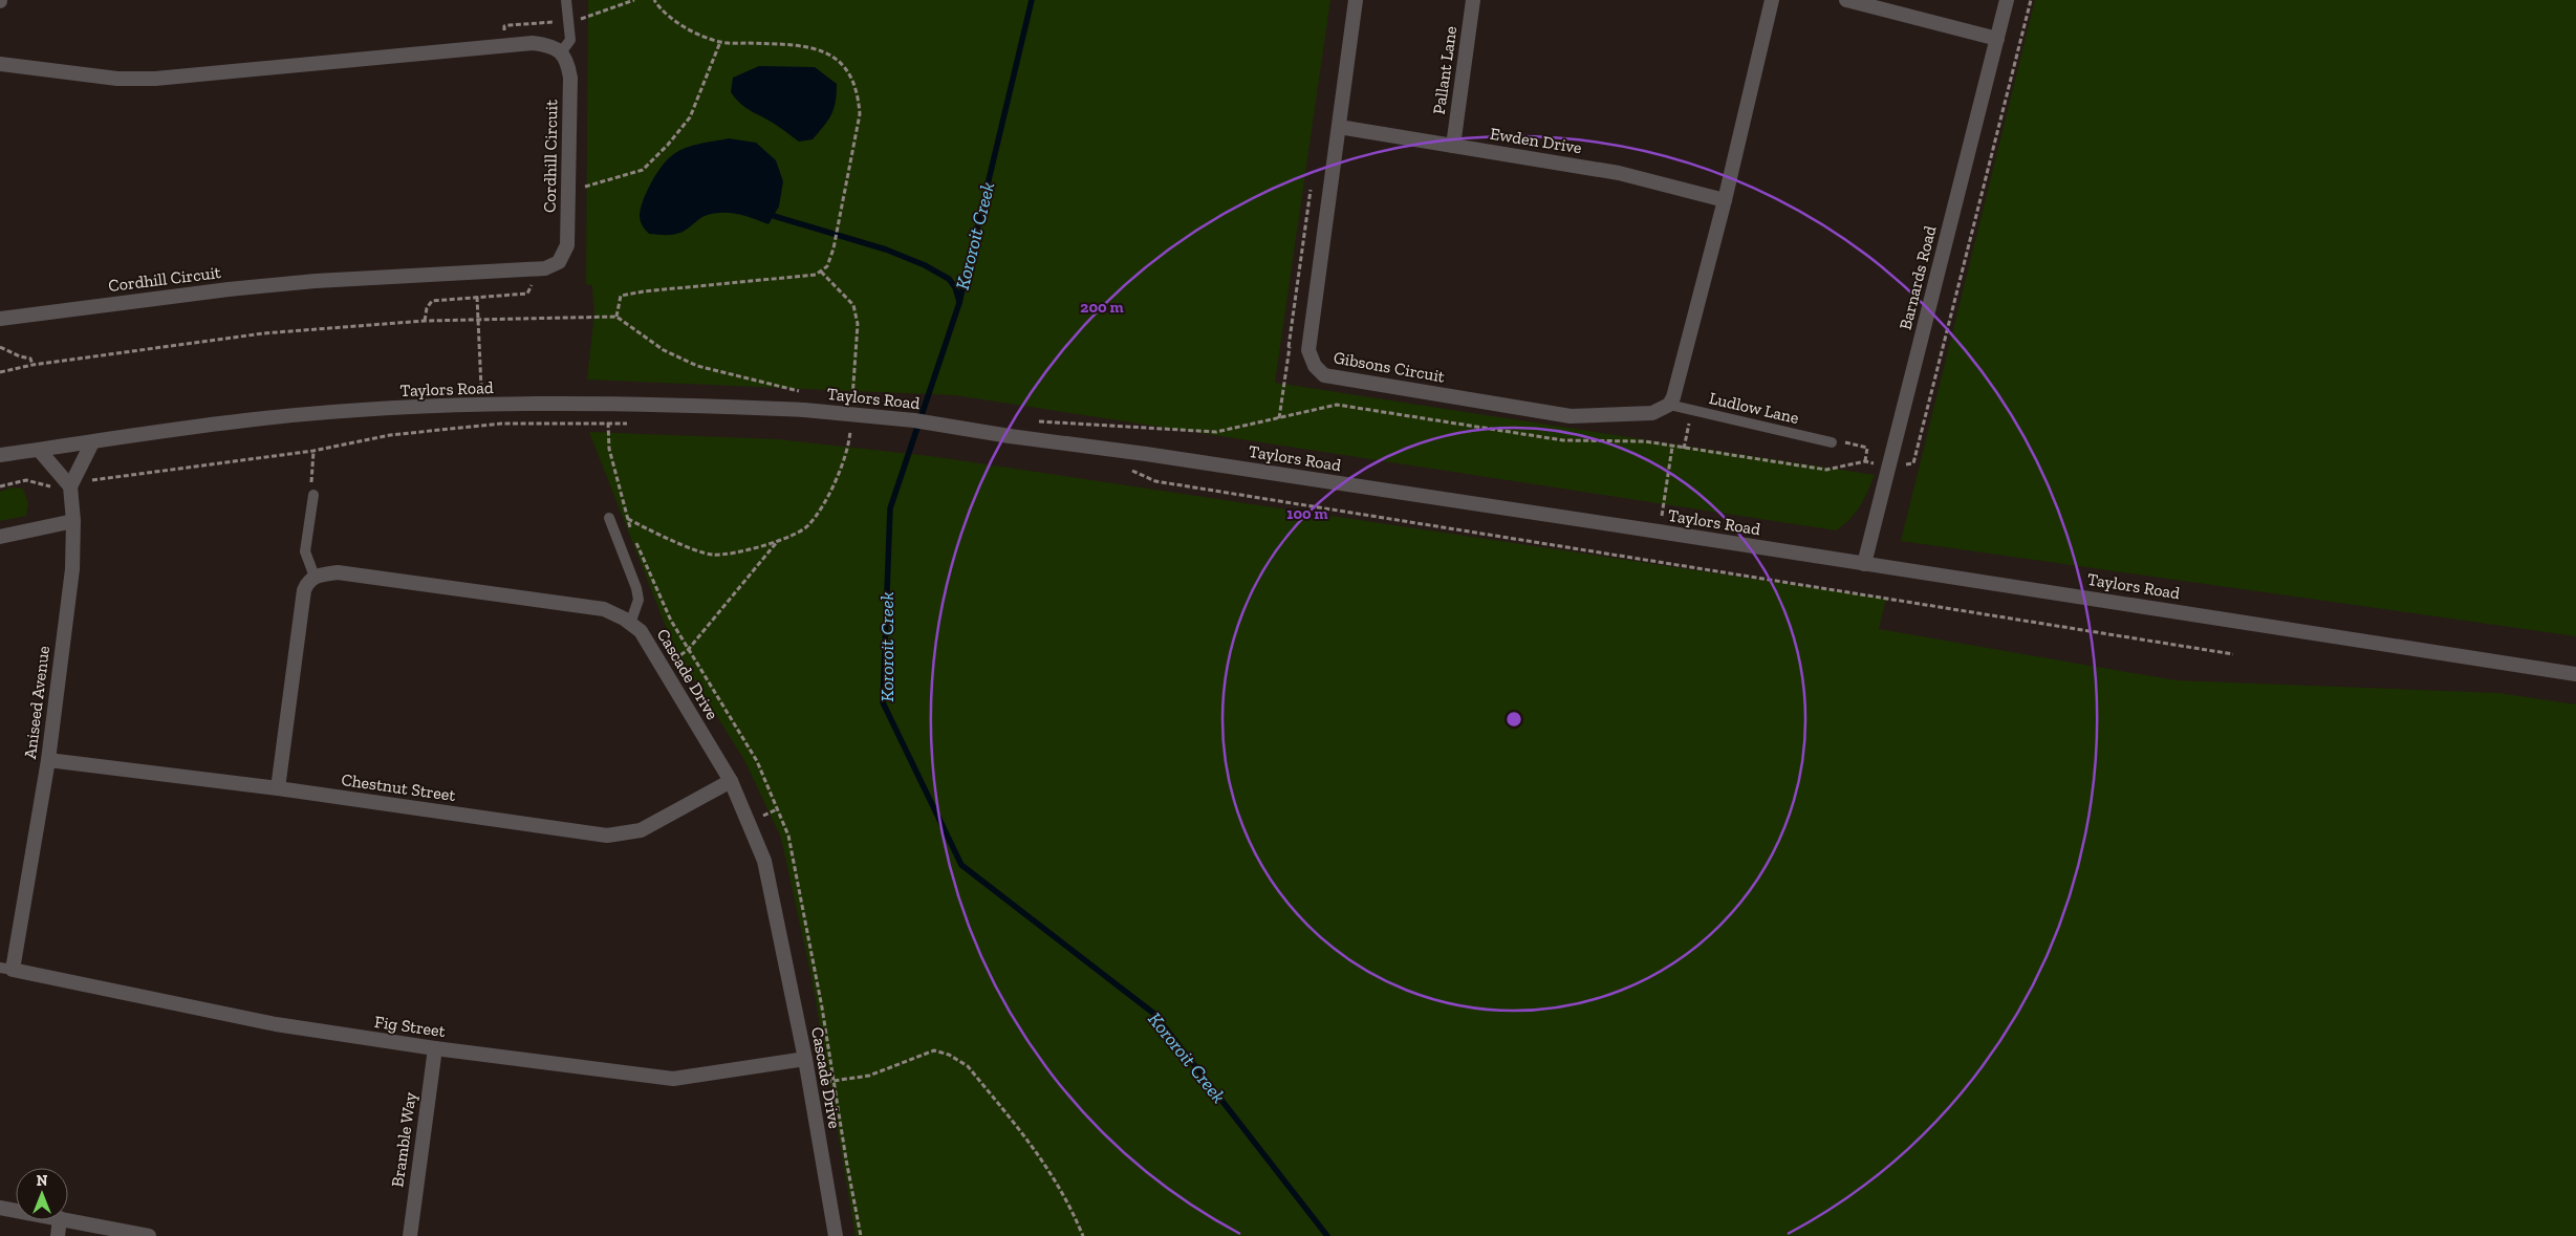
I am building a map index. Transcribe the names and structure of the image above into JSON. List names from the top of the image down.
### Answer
{
  "streets": {
    "street": [
      "Pallant Lane",
      "Ewden Drive",
      "Cordhill Circuit",
      "Barnards Road",
      "Gibsons Circuit",
      "Taylors Road",
      "Cascade Drive",
      "Aniseed Avenue",
      "Chestnut Street",
      "Fig Street",
      "Bramble Way"
    ],
    "lane": ["Ludlow Lane"]
  },
  "crossings": [
    ["Pallant Lane", "Ewden Drive"],
    ["Barnards Road", "Taylors Road"],
    ["Gibsons Circuit", "Ludlow Lane"],
    ["Cascade Drive", "Chestnut Street"],
    ["Cascade Drive", "Fig Street"],
    ["Aniseed Avenue", "Chestnut Street"],
    ["Aniseed Avenue", "Fig Street"],
    ["Fig Street", "Bramble Way"]
  ],
  "water": ["Kororoit Creek"],
  "north": "top",
  "rings": ["200 m", "100 m"]
}
